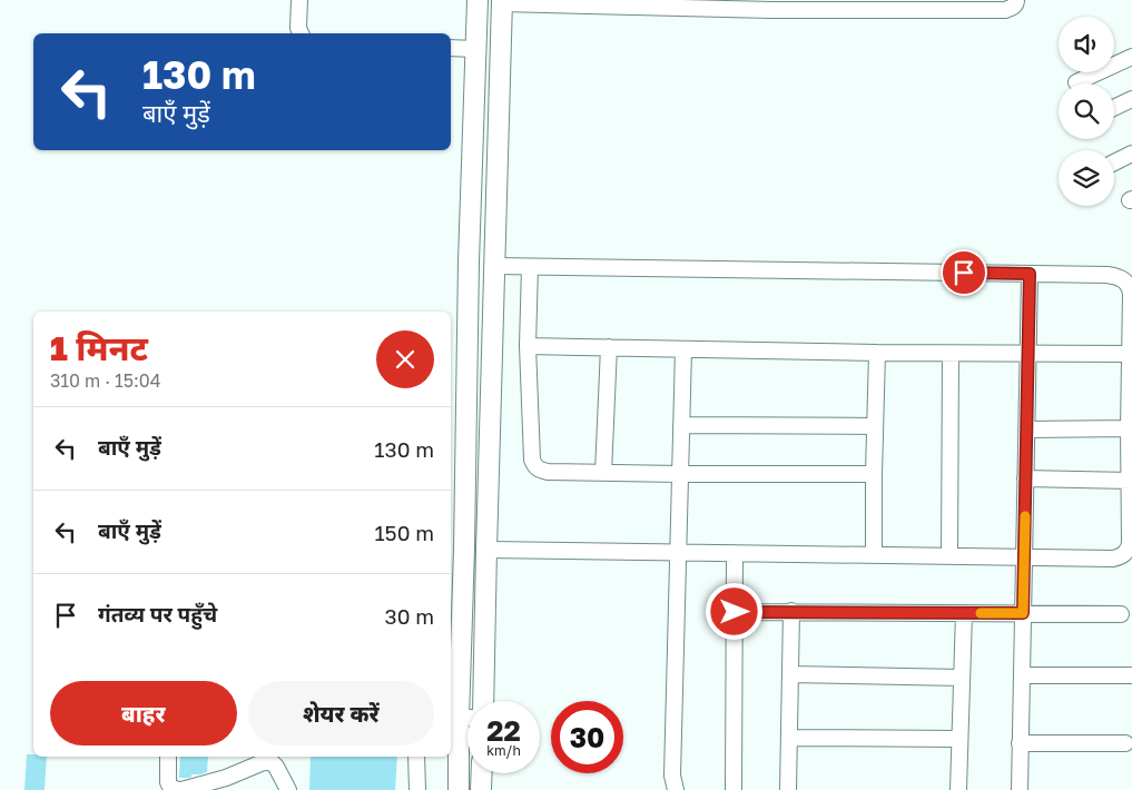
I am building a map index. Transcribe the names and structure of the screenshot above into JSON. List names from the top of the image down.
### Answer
{
  "page": {
    "turn": ["130 m", "बाएँ मुड़ें"],
    "heading": ["1 मिनट", "310 m · 15:04"],
    "list": [
      {
        "name": "बाएँ मुड़ें",
        "value": "130 m"
      },
      {
        "name": "बाएँ मुड़ें",
        "value": "150 m"
      },
      {
        "name": "गंतव्य पर पहुँचे",
        "value": "30 m"
      }
    ],
    "buttons": ["बाहर", "शेयर करें"],
    "speed": "22 km/h",
    "limit": "30"
  }
}
